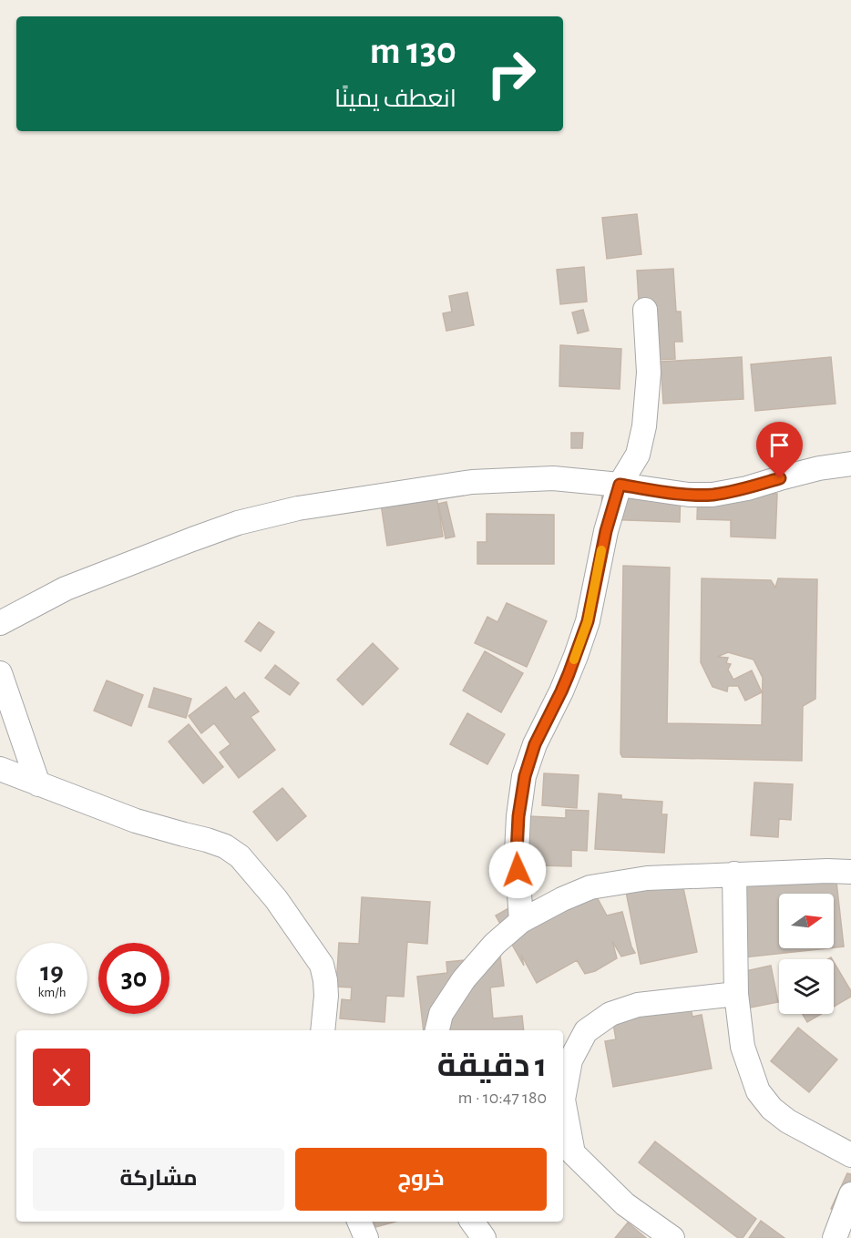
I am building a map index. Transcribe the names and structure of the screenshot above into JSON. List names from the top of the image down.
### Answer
{
  "north": "right",
  "page": {
    "turn": ["130 m", "انعطف يمينًا"],
    "speed": "19 km/h",
    "limit": "30",
    "heading": ["1 دقيقة", "180 m · 10:47"],
    "buttons": ["خروج", "مشاركة"]
  }
}
